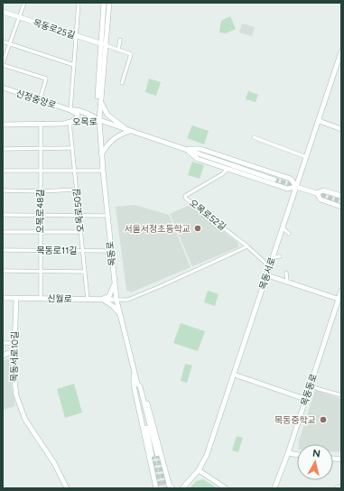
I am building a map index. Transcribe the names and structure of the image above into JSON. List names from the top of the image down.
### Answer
{
  "streets": {
    "main road": [
      "목동로25길",
      "신정중앙로",
      "오목로",
      "목동로",
      "목동서로",
      "신월로",
      "목동서로10길",
      "목동동로"
    ],
    "street": [
      "오목로50길",
      "오목로48길",
      "오목로52길",
      "목동로11길"
    ]
  },
  "crossings": [
    ["목동로25길", "목동로"],
    ["신정중앙로", "오목로"],
    ["신정중앙로", "목동로"],
    ["오목로", "오목로50길"],
    ["오목로", "오목로48길"],
    ["오목로", "오목로52길"],
    ["오목로", "목동로"],
    ["오목로", "목동서로"],
    ["오목로50길", "목동로11길"],
    ["오목로50길", "신월로"],
    ["오목로48길", "목동로11길"],
    ["오목로48길", "신월로"],
    ["오목로52길", "목동서로"],
    ["목동로11길", "목동로"],
    ["목동로", "신월로"],
    ["신월로", "목동서로10길"]
  ],
  "places": ["서울서정초등학교", "목동중학교"],
  "north": "top"
}
